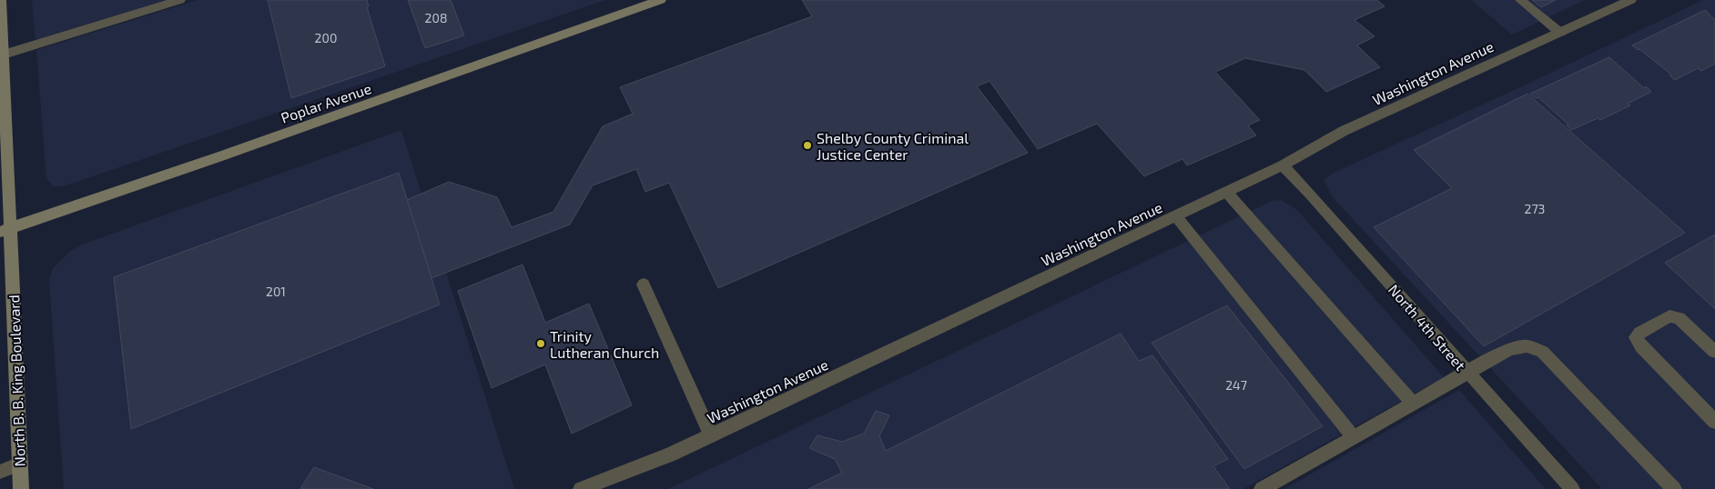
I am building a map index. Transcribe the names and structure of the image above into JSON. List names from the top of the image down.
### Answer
{
  "streets": {
    "main road": ["Poplar Avenue", "North B. B. King Boulevard"],
    "street": ["Washington Avenue", "North 4th Street"]
  },
  "crossings": [
    ["Washington Avenue", "North 4th Street"],
    ["Poplar Avenue", "North B. B. King Boulevard"]
  ],
  "places": ["Shelby County Criminal Justice Center", "Trinity Lutheran Church"],
  "house_numbers": [
    "208",
    "200",
    "273",
    "201",
    "247"
  ]
}
